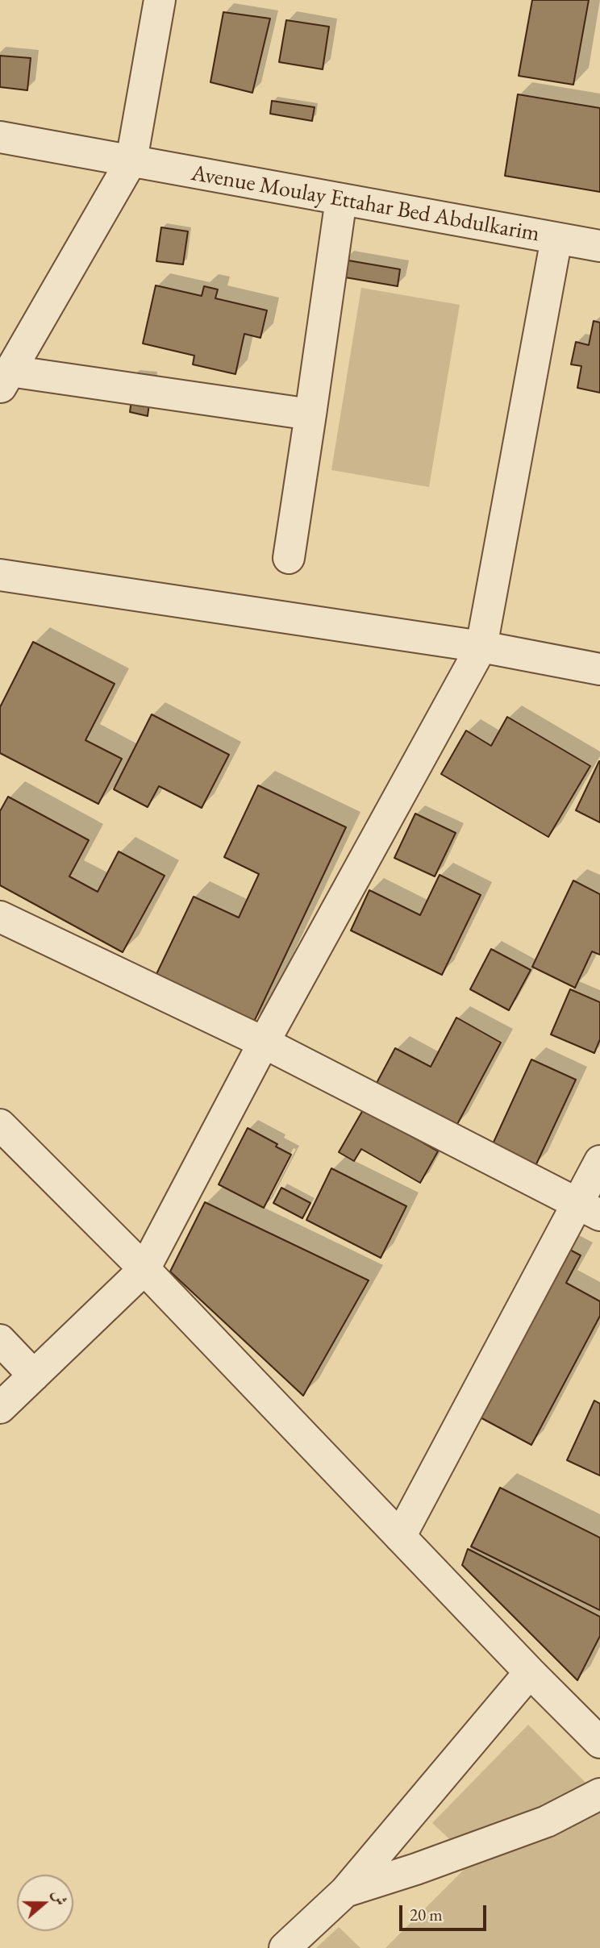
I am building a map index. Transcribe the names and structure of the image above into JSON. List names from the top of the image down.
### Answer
{
  "streets": {
    "street": ["Avenue Moulay Ettahar Bed Abdulkarim"]
  },
  "scale_bar": "20 m",
  "north": "right"
}
